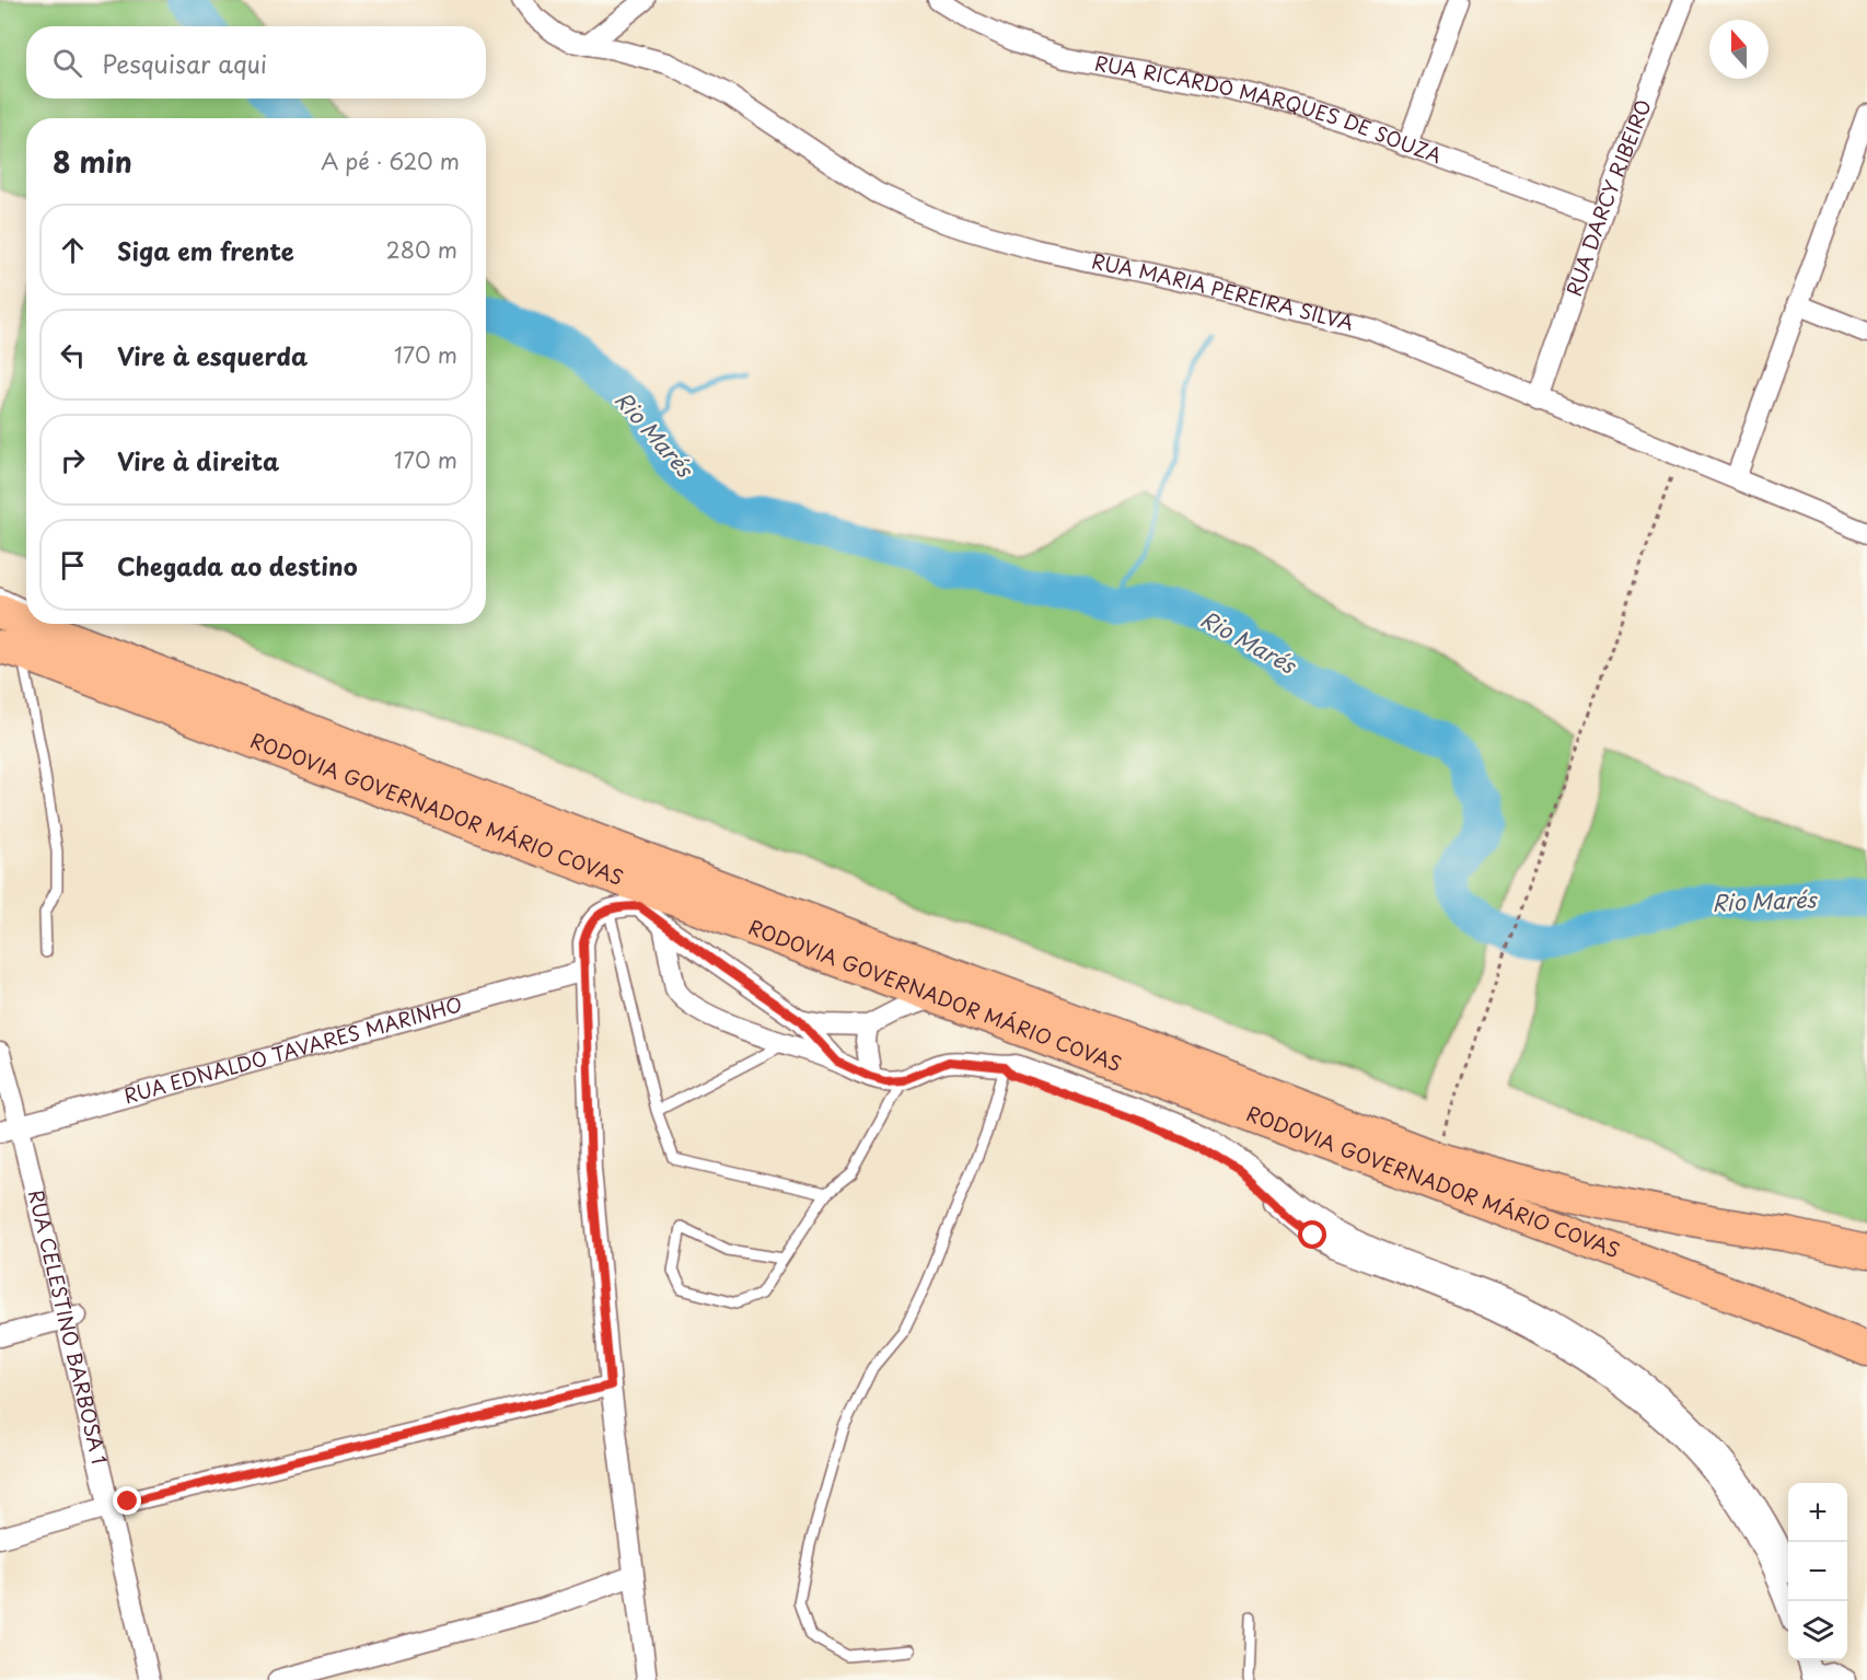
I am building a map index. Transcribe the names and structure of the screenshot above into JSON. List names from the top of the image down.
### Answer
{
  "streets": {
    "highway": ["RODOVIA GOVERNADOR MÁRIO COVAS"],
    "street": [
      "RUA RICARDO MARQUES DE SOUZA",
      "RUA DARCY RIBEIRO",
      "RUA MARIA PEREIRA SILVA",
      "RUA EDNALDO TAVARES MARINHO",
      "RUA CELESTINO BARBOSA 1"
    ]
  },
  "crossings": [
    ["RUA RICARDO MARQUES DE SOUZA", "RUA DARCY RIBEIRO"],
    ["RUA DARCY RIBEIRO", "RUA MARIA PEREIRA SILVA"],
    ["RUA EDNALDO TAVARES MARINHO", "RUA CELESTINO BARBOSA 1"]
  ],
  "water": ["Rio Marés"],
  "north": "top",
  "page": {
    "search": "Pesquisar aqui",
    "heading": ["8 min", "A pé · 620 m"],
    "list": [
      ["Siga em frente", "280 m"],
      ["Vire à esquerda", "170 m"],
      ["Vire à direita", "170 m"],
      "Chegada ao destino"
    ],
    "map_buttons": ["+", "−"]
  }
}
